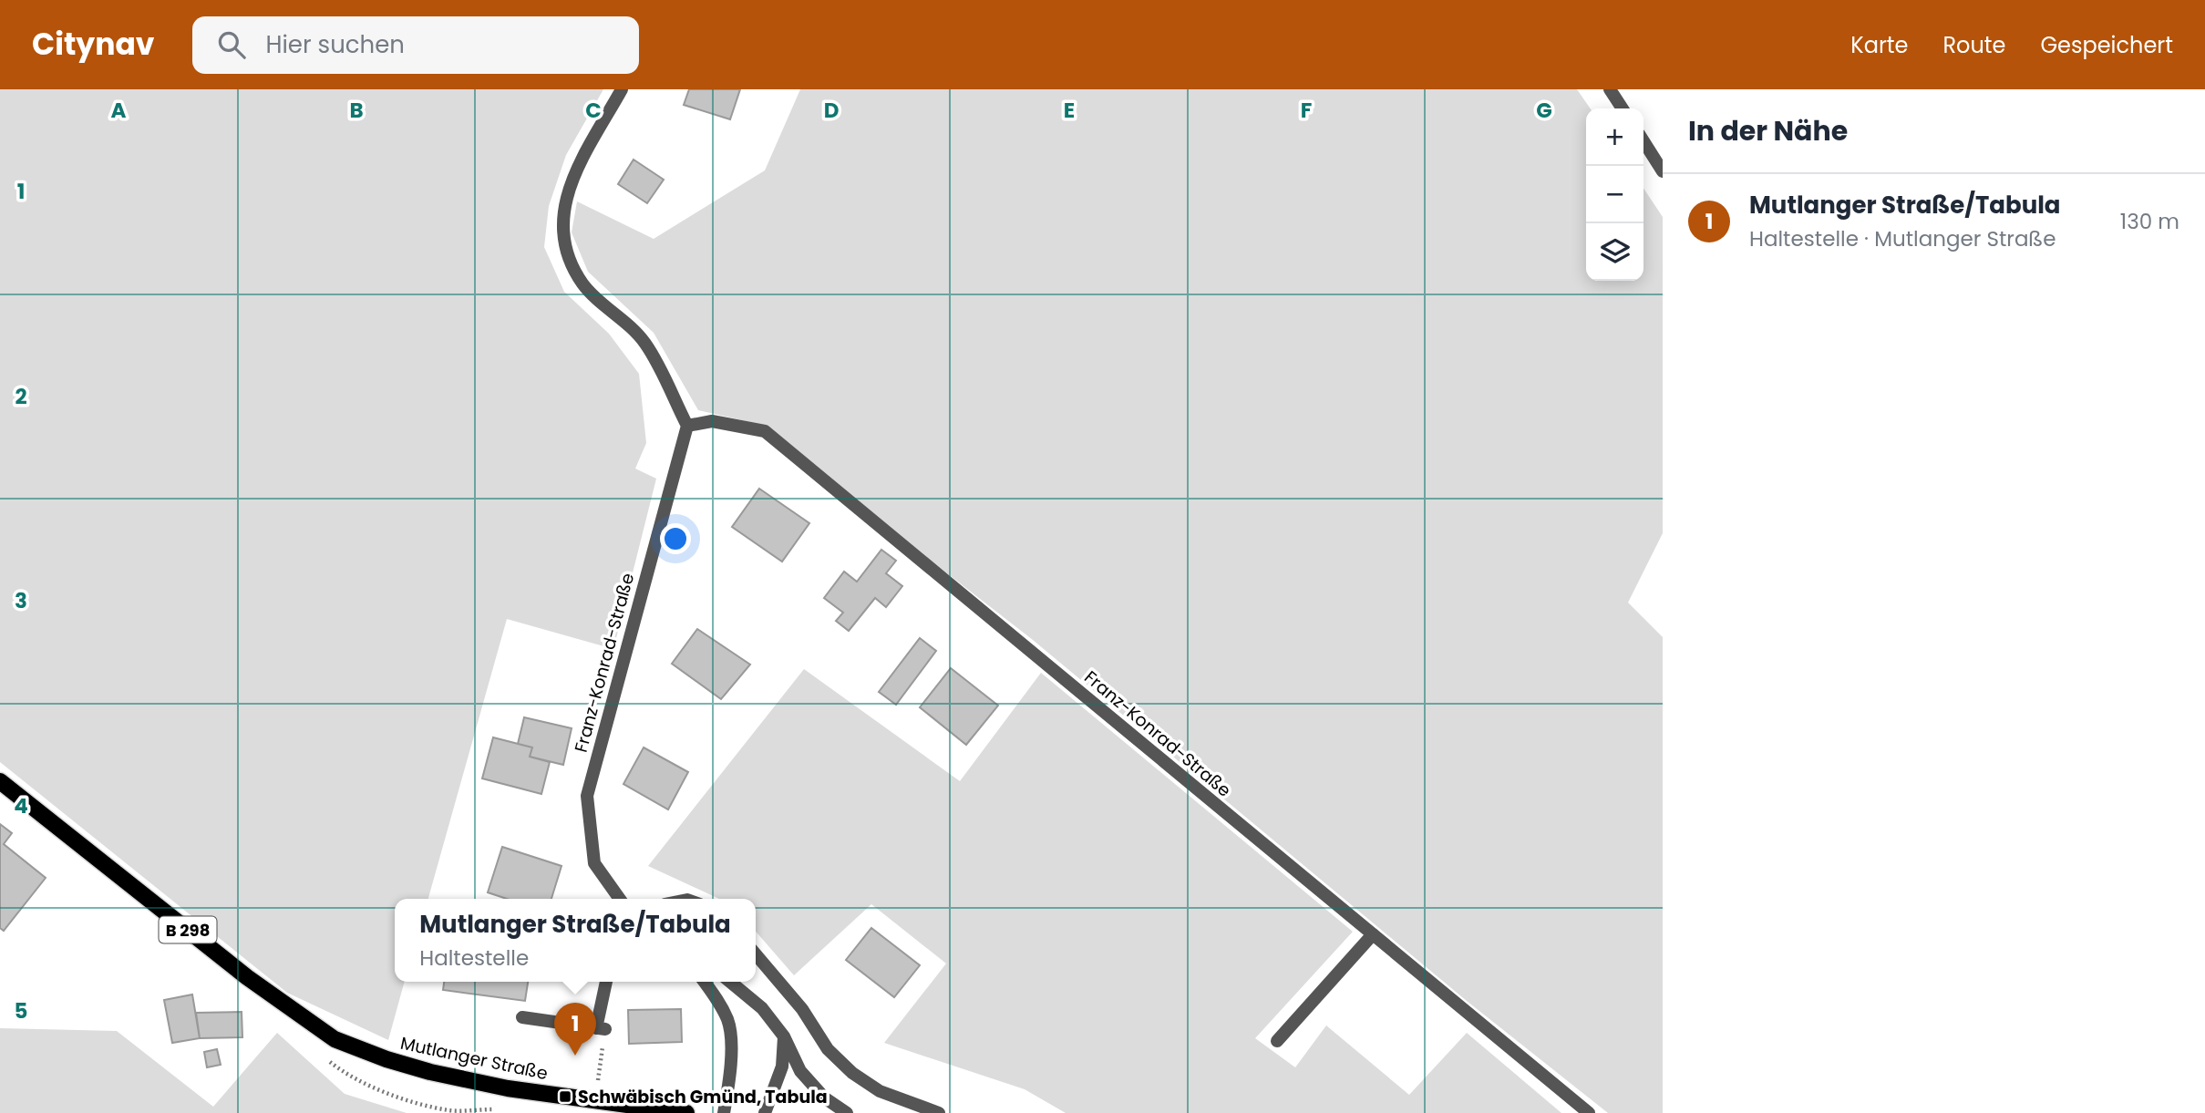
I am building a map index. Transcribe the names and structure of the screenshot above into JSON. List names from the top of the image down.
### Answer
{
  "streets": {
    "main road": ["B 298", "Mutlanger Straße"],
    "street": ["Franz-Konrad-Straße"]
  },
  "places": {
    "transit": ["Schwäbisch Gmünd, Tabula"]
  },
  "page": {
    "header": "Citynav",
    "search": "Hier suchen",
    "nav": ["Karte", "Route", "Gespeichert"],
    "heading": "In der Nähe",
    "map_buttons": ["+", "−"],
    "list": [
      {
        "mark": "1",
        "name": "Mutlanger Straße/Tabula",
        "note": "Haltestelle · Mutlanger Straße",
        "value": "130 m"
      }
    ],
    "popup": ["Mutlanger Straße/Tabula", "Haltestelle"],
    "pins": "1"
  },
  "grid": {
    "columns": [
      "A",
      "B",
      "C",
      "D",
      "E",
      "F",
      "G"
    ],
    "rows": [
      "1",
      "2",
      "3",
      "4",
      "5"
    ]
  }
}
